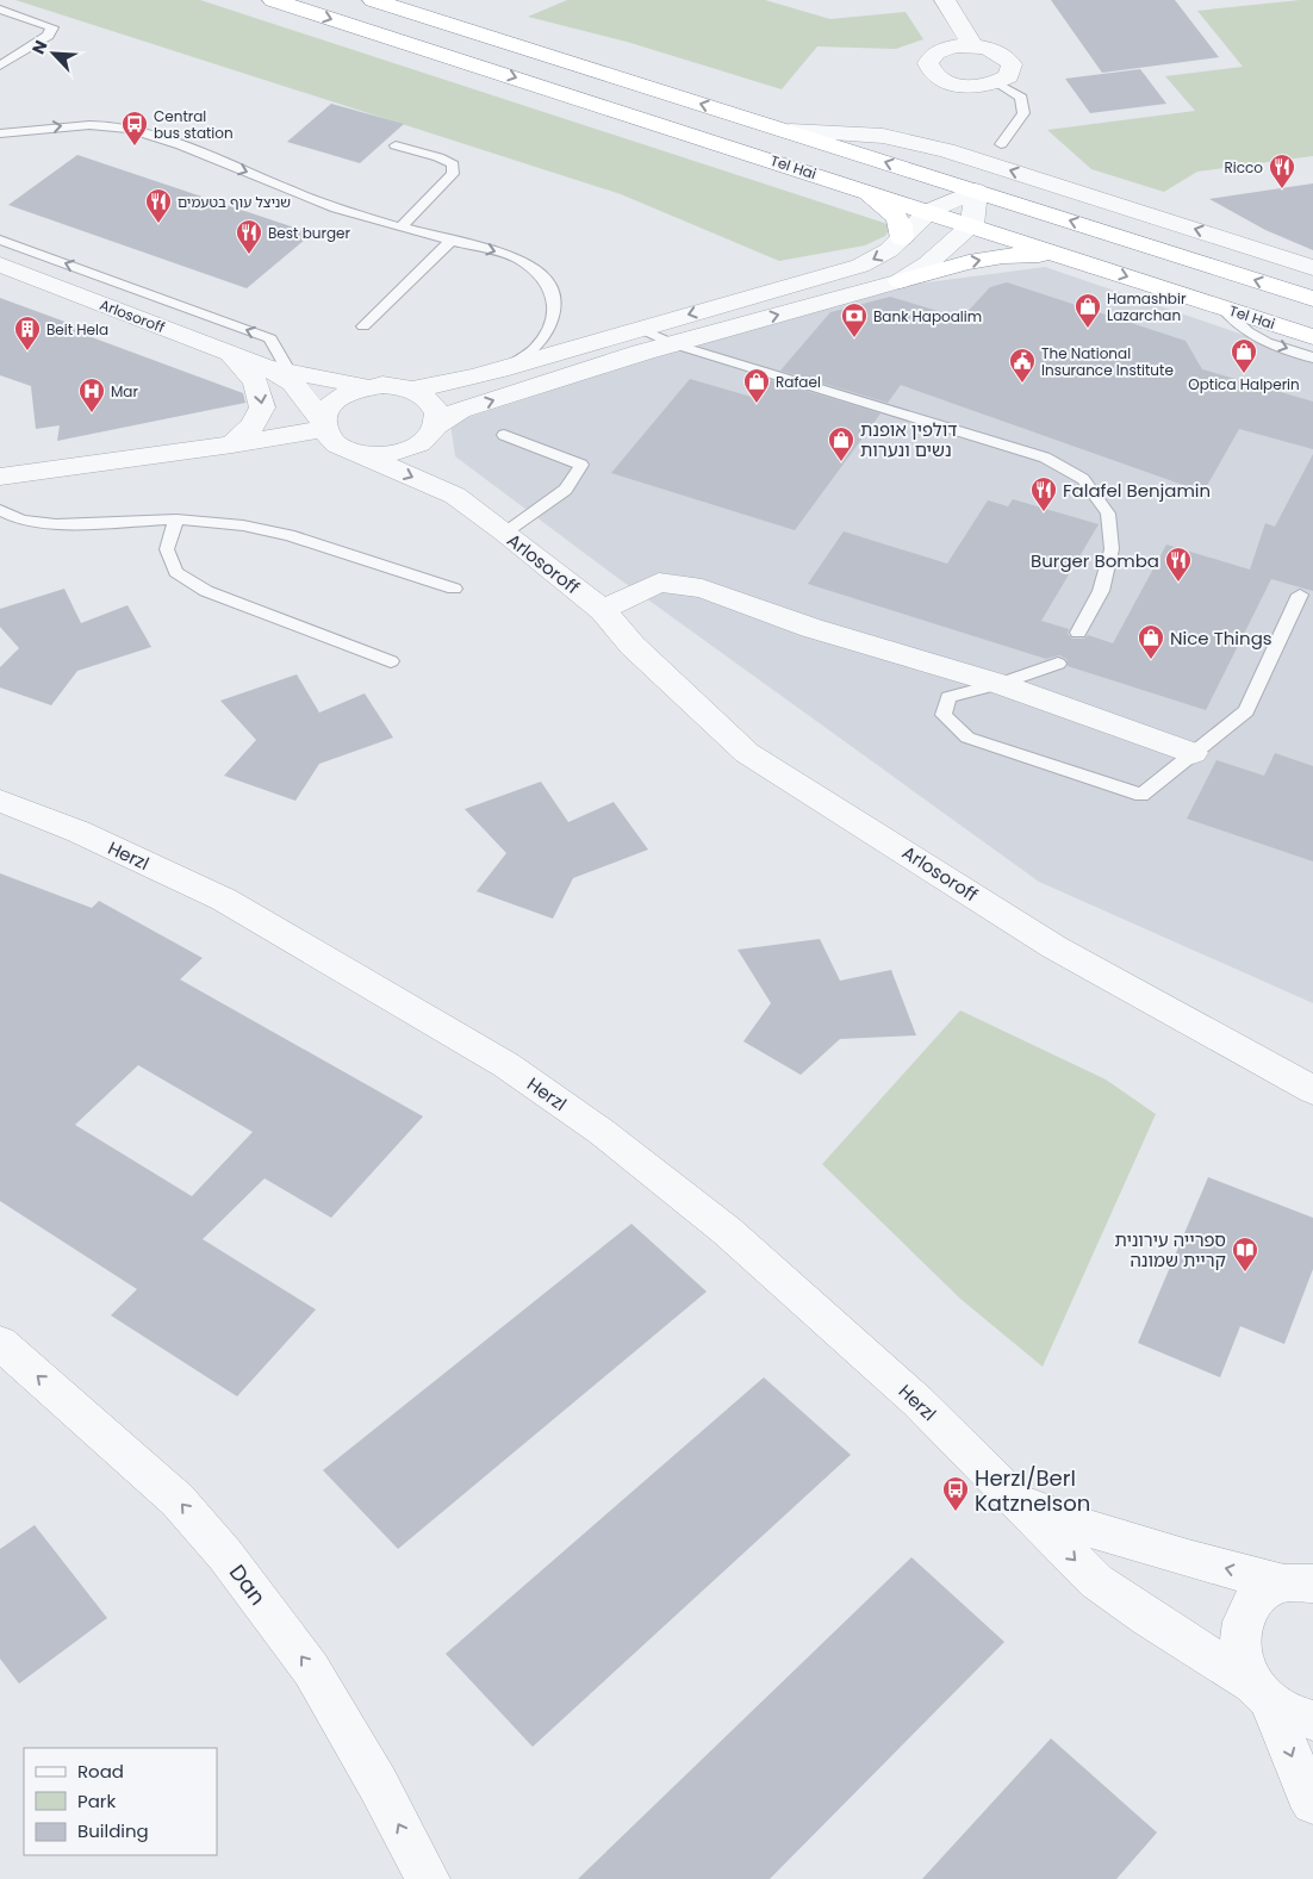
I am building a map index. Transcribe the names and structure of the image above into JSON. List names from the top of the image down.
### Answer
{
  "streets": {
    "highway": ["Tel Hai"],
    "street": ["Arlosoroff", "Herzl", "Dan"]
  },
  "one_way": ["Dan"],
  "places": {
    "bus stop": ["Central bus station", "Herzl/Berl Katznelson"],
    "restaurant": [
      "Ricco",
      "שניצל עוף בטעמים",
      "Best burger",
      "Falafel Benjamin",
      "Burger Bomba"
    ],
    "shop": [
      "Hamashbir Lazarchan",
      "Optica Halperin",
      "Rafael",
      "דולפין אופנת נשים ונערות",
      "Nice Things"
    ],
    "bank": ["Bank Hapoalim"],
    "building": ["Beit Hela"],
    "public building": ["The National Insurance Institute"],
    "hospital": ["Mar"],
    "library": ["ספרייה עירונית קריית שמונה"]
  },
  "legend": ["Road", "Park", "Building"],
  "north": "top left"
}
